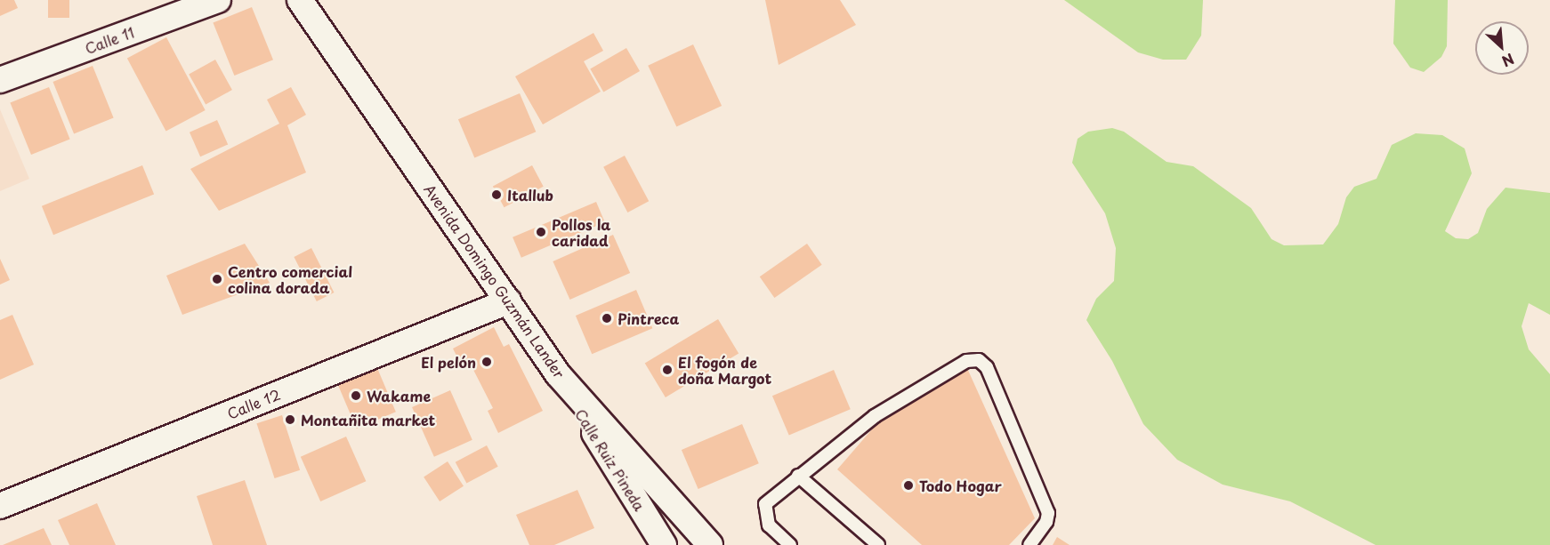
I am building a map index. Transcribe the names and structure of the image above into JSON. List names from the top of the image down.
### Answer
{
  "streets": {
    "street": [
      "Calle 11",
      "Avenida Domingo Guzmán Lander",
      "Calle 12",
      "Calle Ruiz Pineda"
    ]
  },
  "crossings": [
    ["Avenida Domingo Guzmán Lander", "Calle 12"],
    ["Avenida Domingo Guzmán Lander", "Calle Ruiz Pineda"]
  ],
  "places": [
    "Itallub",
    "Pollos la caridad",
    "Centro comercial colina dorada",
    "Pintreca",
    "El pelón",
    "El fogón de doña Margot",
    "Wakame",
    "Montañita market",
    "Todo Hogar"
  ],
  "north": "bottom right"
}
